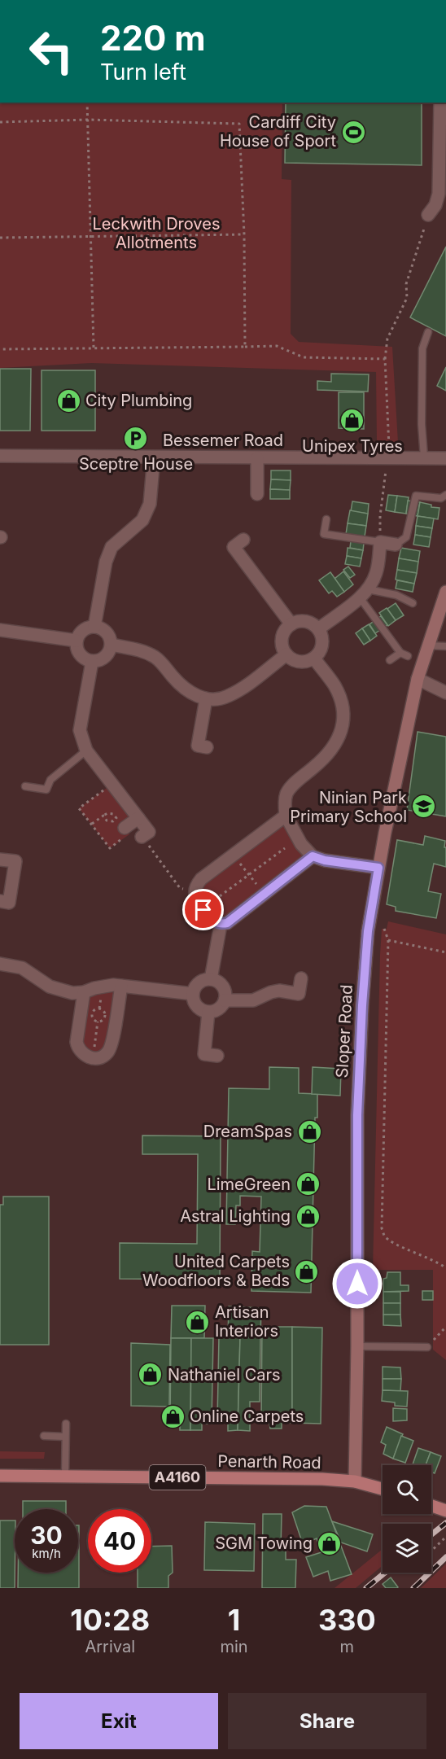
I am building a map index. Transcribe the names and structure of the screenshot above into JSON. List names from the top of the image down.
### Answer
{
  "streets": {
    "main road": ["Penarth Road", "A4160"],
    "street": ["Bessemer Road", "Sloper Road"]
  },
  "crossings": [
    ["Sloper Road", "Penarth Road"]
  ],
  "parks": ["Leckwith Droves Allotments"],
  "places": {
    "sports": ["Cardiff City House of Sport"],
    "shop": [
      "City Plumbing",
      "Unipex Tyres",
      "DreamSpas",
      "LimeGreen",
      "Astral Lighting",
      "United Carpets Woodfloors & Beds",
      "Artisan Interiors",
      "Nathaniel Cars",
      "Online Carpets",
      "SGM Towing"
    ],
    "parking": ["Sceptre House"],
    "school or university": ["Ninian Park Primary School"]
  },
  "page": {
    "turn": ["220 m", "Turn left"],
    "speed": "30 km/h",
    "limit": "40",
    "eta": [
      "10:28",
      "Arrival",
      "1",
      "min",
      "330",
      "m"
    ],
    "buttons": ["Exit", "Share"]
  }
}
